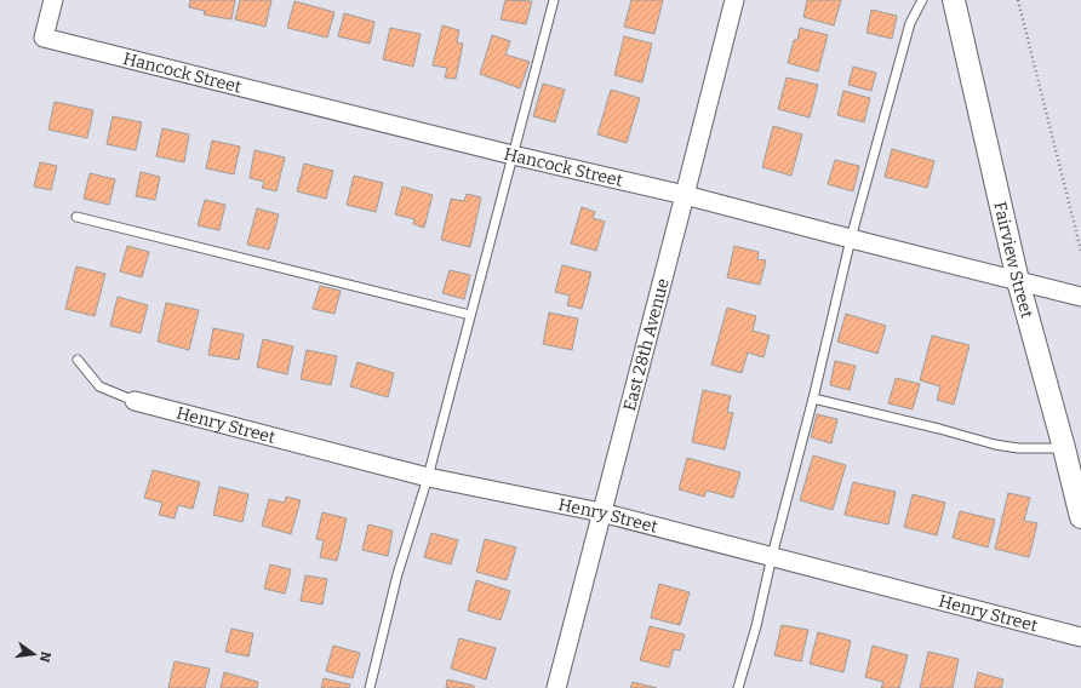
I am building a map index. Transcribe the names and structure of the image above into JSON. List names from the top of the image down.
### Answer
{
  "streets": {
    "street": [
      "Hancock Street",
      "Fairview Street",
      "East 28th Avenue",
      "Henry Street"
    ]
  },
  "crossings": [
    ["Hancock Street", "Fairview Street"],
    ["Hancock Street", "East 28th Avenue"],
    ["East 28th Avenue", "Henry Street"]
  ],
  "north": "right"
}
